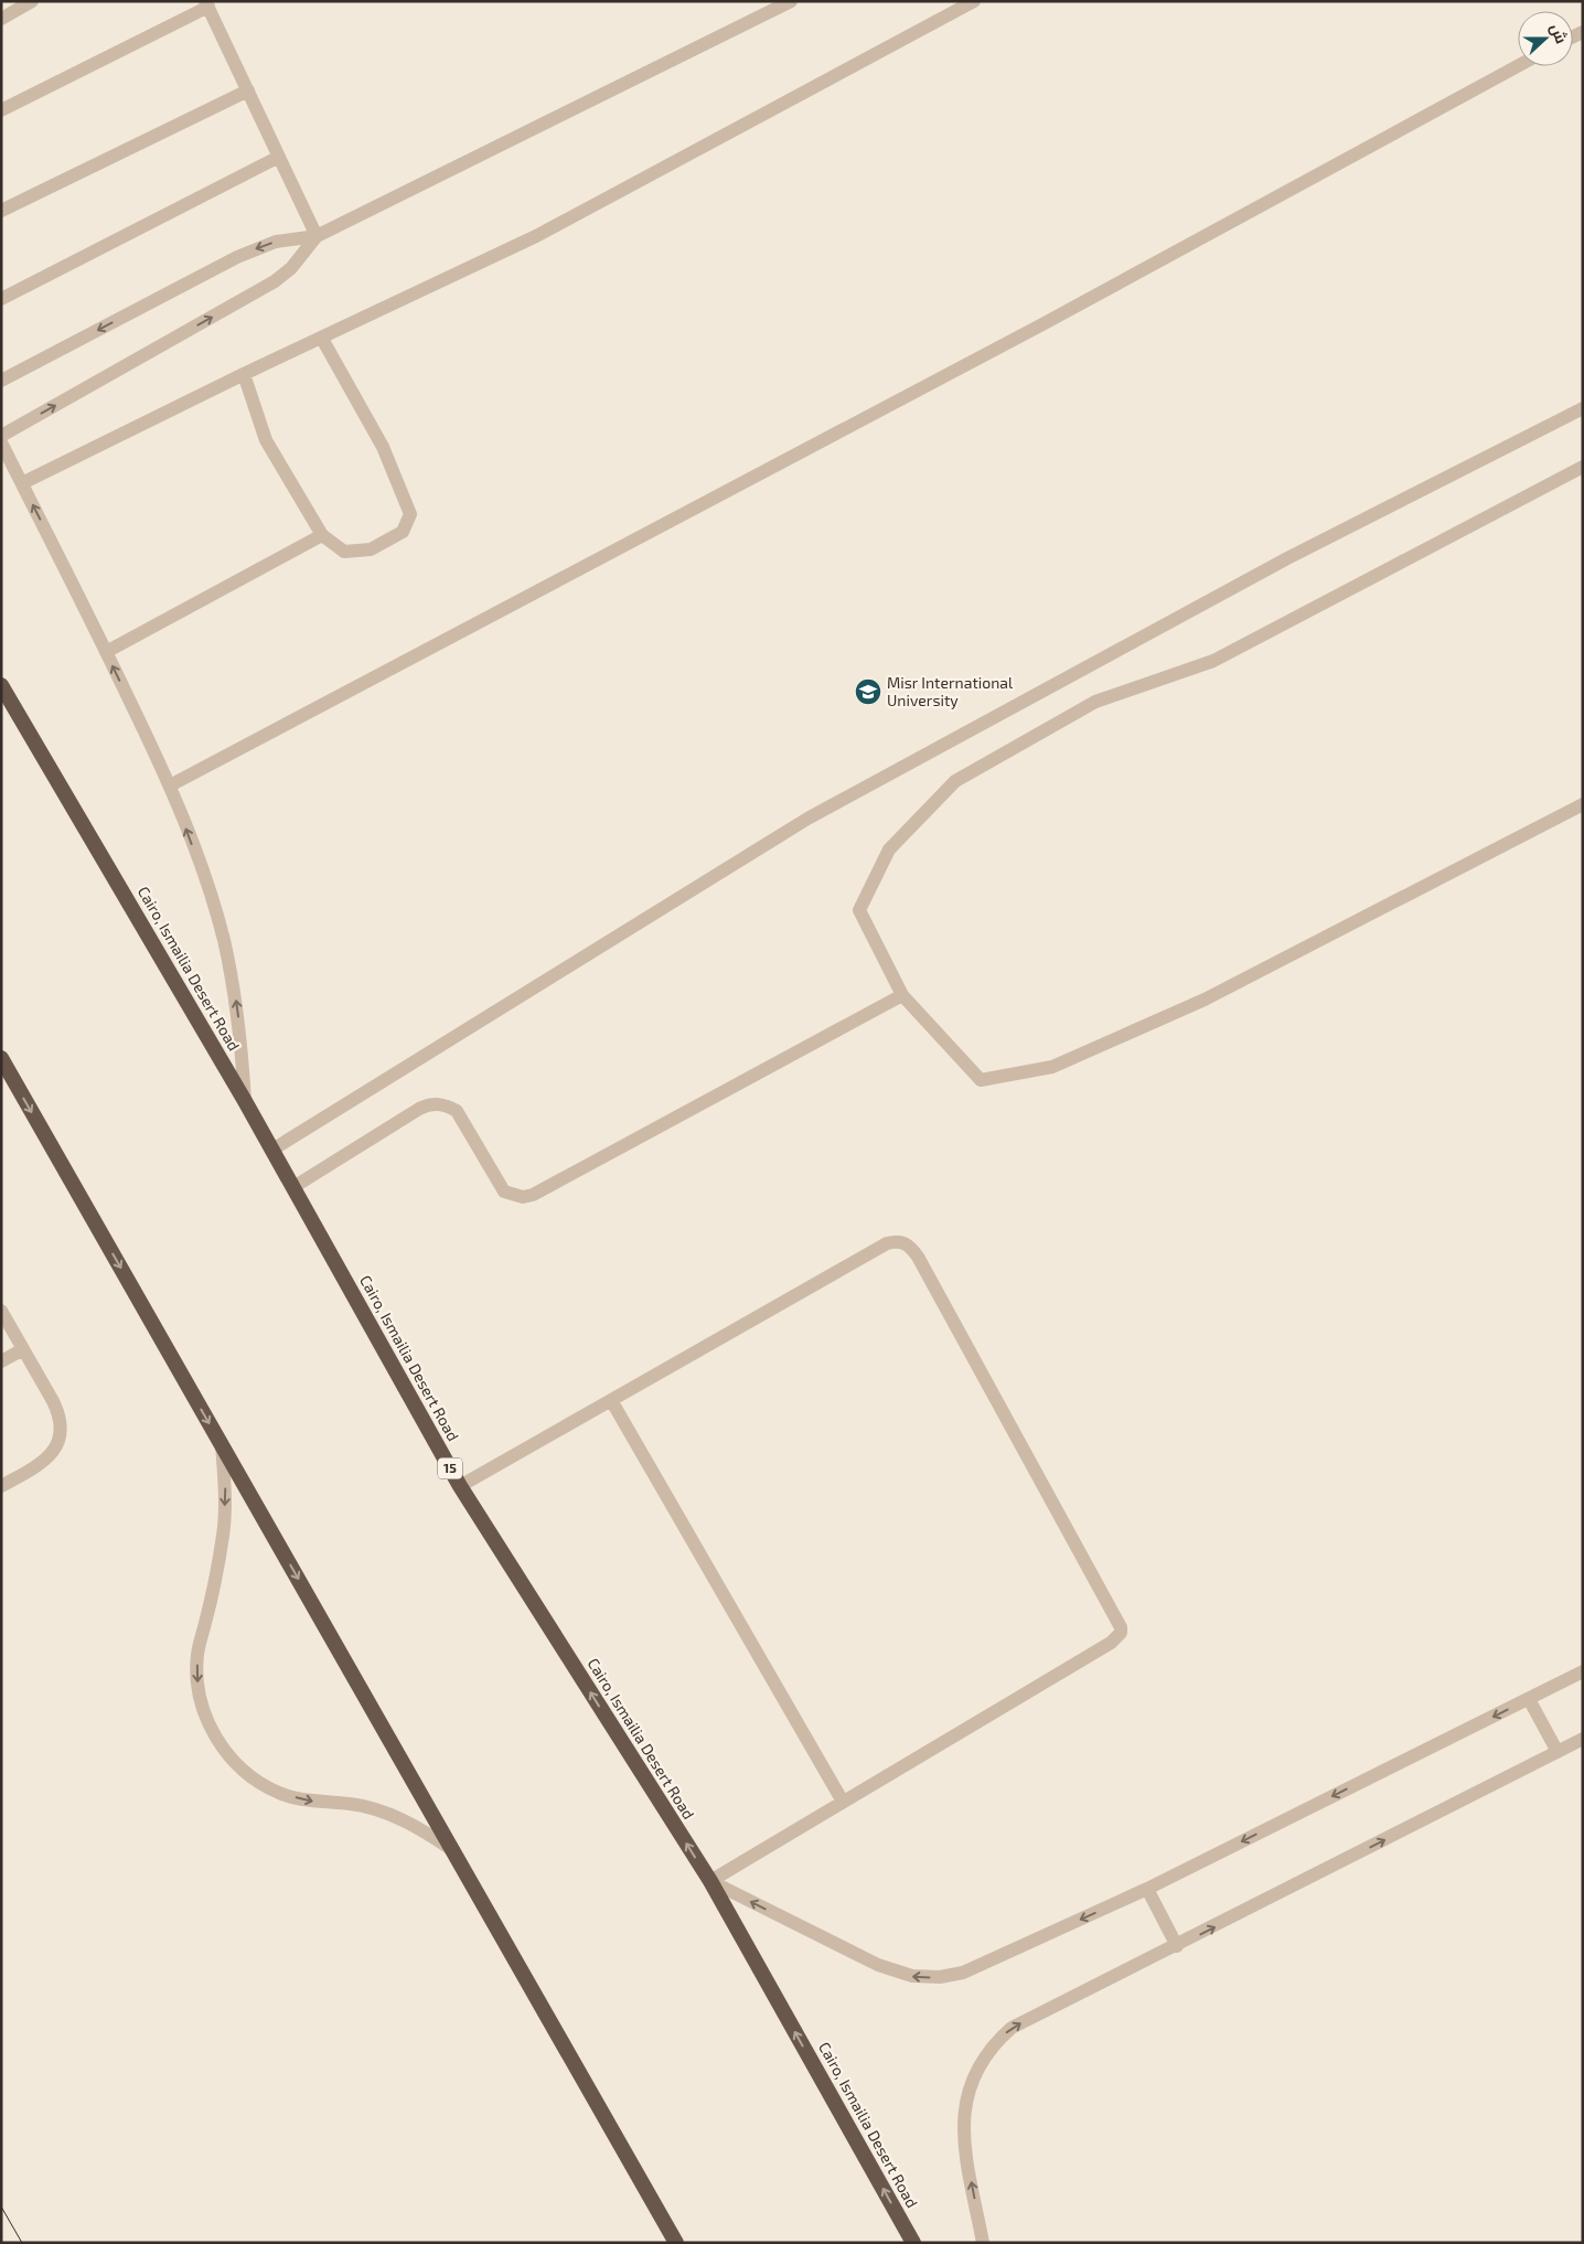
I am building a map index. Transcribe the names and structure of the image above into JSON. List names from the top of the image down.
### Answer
{
  "streets": {
    "highway": ["Cairo, Ismailia Desert Road", "15"]
  },
  "one_way": ["Cairo, Ismailia Desert Road"],
  "places": {
    "school or university": ["Misr International University"]
  },
  "north": "right"
}
